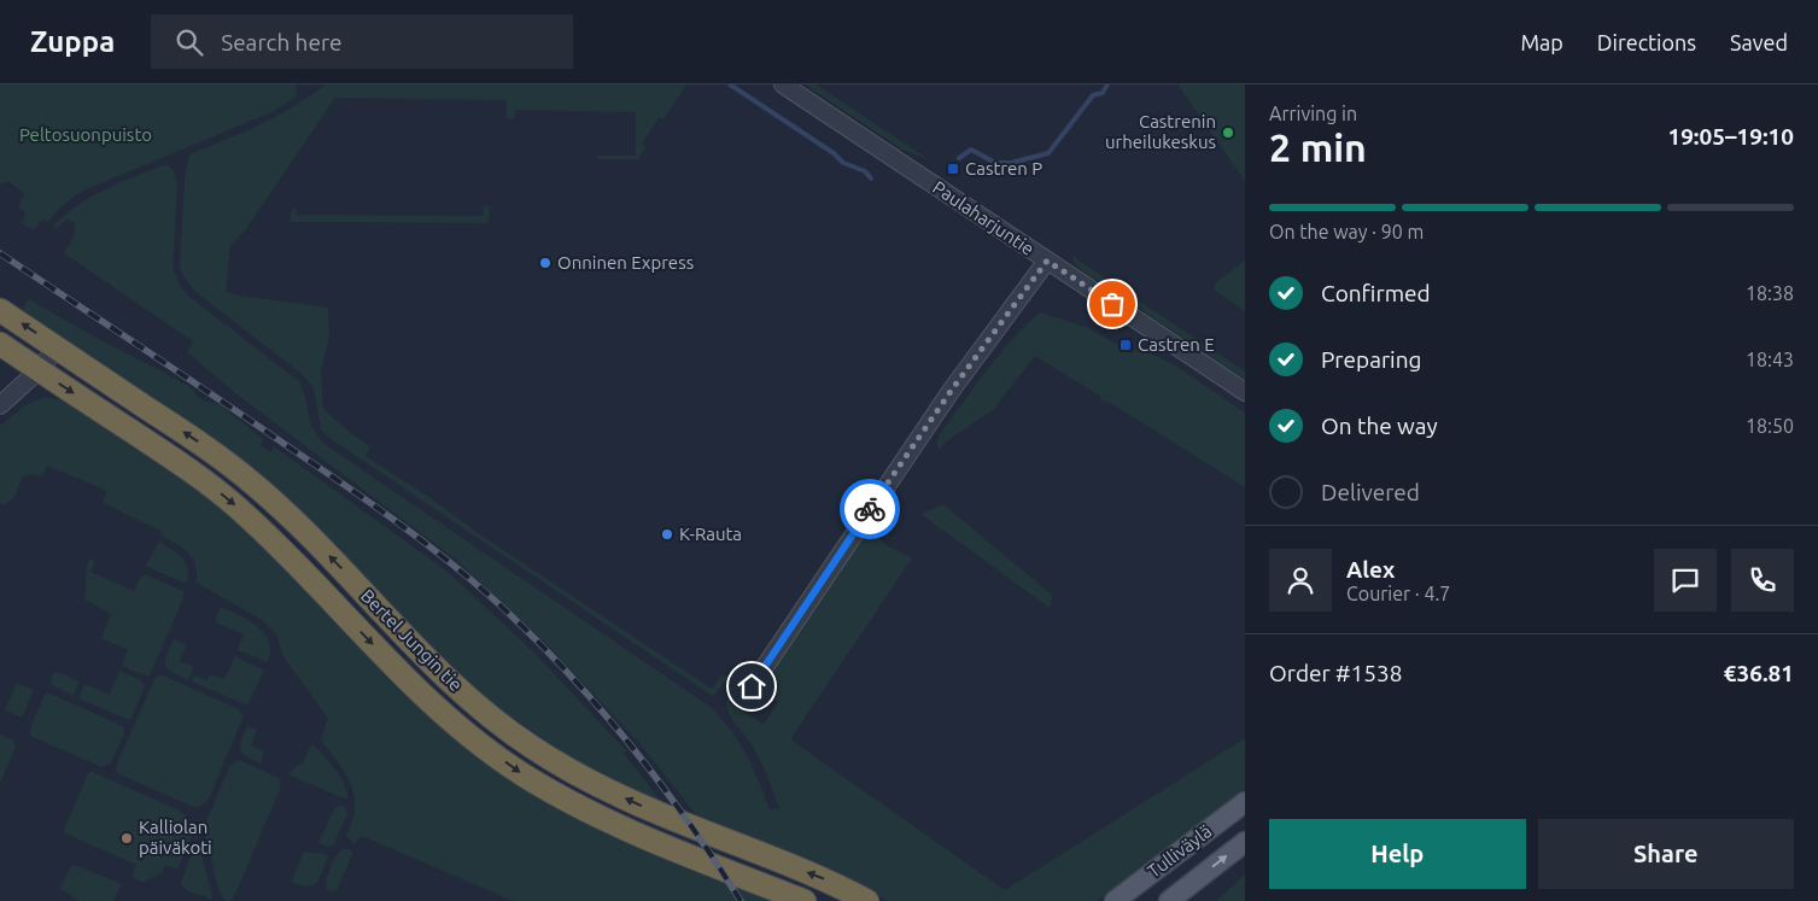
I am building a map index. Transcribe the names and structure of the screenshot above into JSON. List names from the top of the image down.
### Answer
{
  "streets": {
    "highway": ["Bertel Jungin tie"],
    "main road": ["Tulliväylä"],
    "street": ["Paulaharjuntie"]
  },
  "parks": ["Peltosuonpuisto"],
  "places": {
    "other": [
      "Castrenin urheilukeskus",
      "Onninen Express",
      "K-Rauta",
      "Kalliolan päiväkoti"
    ],
    "transit": ["Castren P", "Castren E"]
  },
  "page": {
    "header": "Zuppa",
    "search": "Search here",
    "nav": ["Map", "Directions", "Saved"],
    "heading": ["2 min", "Arriving in", "19:05–19:10"],
    "panel": [
      "Alex",
      "Courier · 4.7",
      "Order #1538",
      "€36.81"
    ],
    "bar": "On the way · 90 m",
    "list": [
      ["Confirmed", "18:38"],
      ["Preparing", "18:43"],
      ["On the way", "18:50"],
      "Delivered"
    ],
    "buttons": ["Help", "Share"]
  }
}
